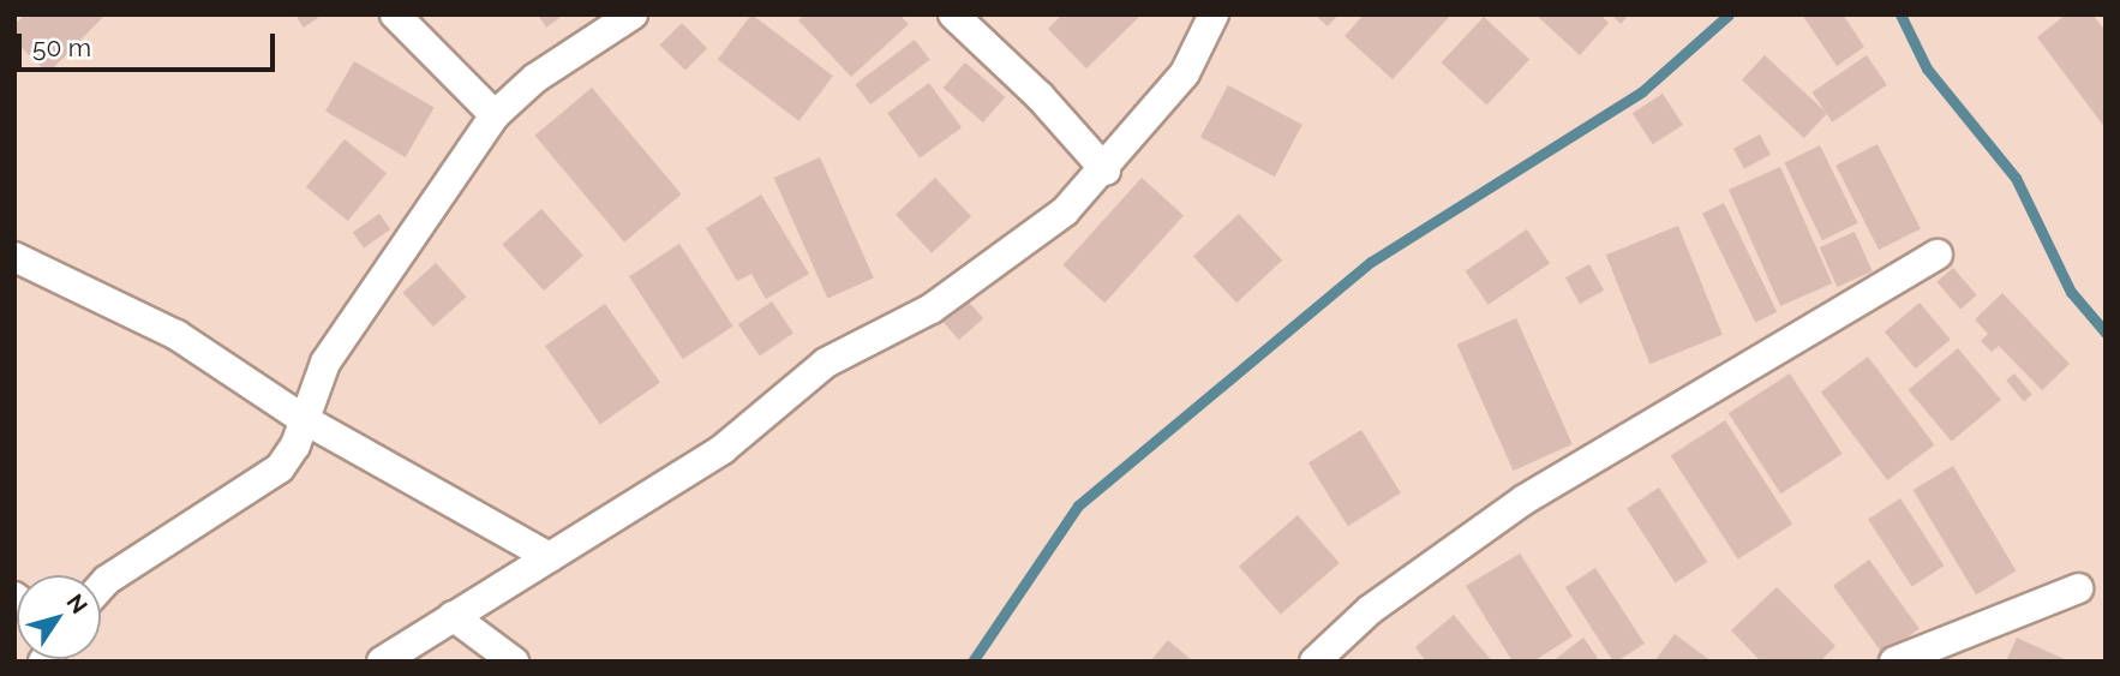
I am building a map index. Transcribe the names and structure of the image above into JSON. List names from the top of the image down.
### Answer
{
  "scale_bar": "50 m",
  "north": "top right"
}
